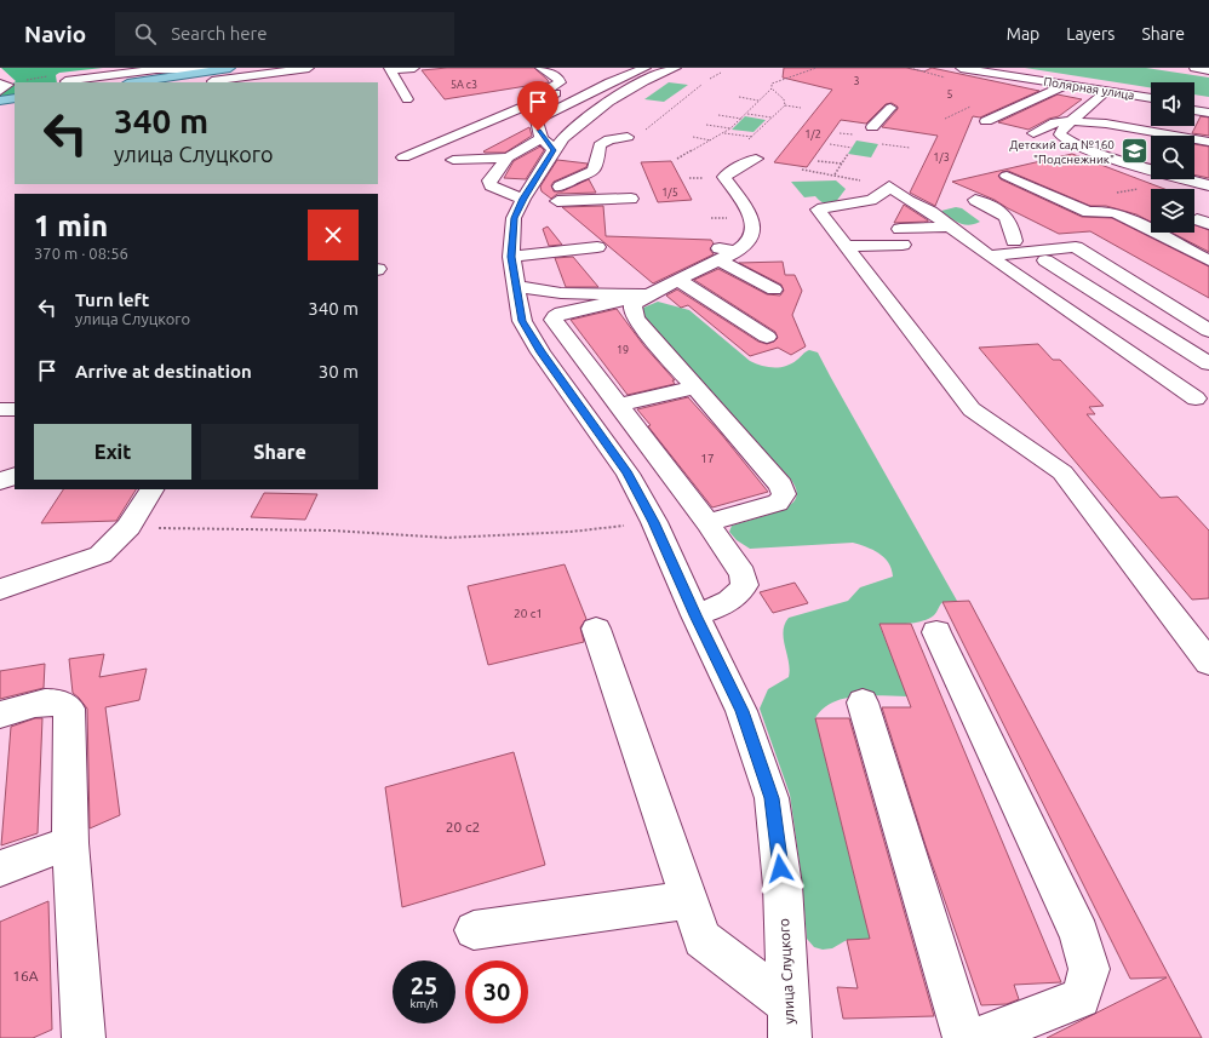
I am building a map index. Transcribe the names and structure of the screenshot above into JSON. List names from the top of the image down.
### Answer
{
  "streets": {
    "street": ["Полярная улица", "улица Слуцкого"]
  },
  "places": {
    "school or university": ["Детский сад №160 \"Подснежник\""]
  },
  "house_numbers": [
    "3",
    "5А с3",
    "5",
    "1/2",
    "1/3",
    "1/5",
    "19",
    "17",
    "20 с1",
    "20 с2",
    "16А"
  ],
  "page": {
    "header": "Navio",
    "search": "Search here",
    "nav": ["Map", "Layers", "Share"],
    "turn": ["340 m", "улица Слуцкого"],
    "heading": ["1 min", "370 m · 08:56"],
    "list": [
      {
        "name": "Turn left",
        "note": "улица Слуцкого",
        "value": "340 m"
      },
      {
        "name": "Arrive at destination",
        "value": "30 m"
      }
    ],
    "buttons": ["Exit", "Share"],
    "speed": "25 km/h",
    "limit": "30"
  }
}
